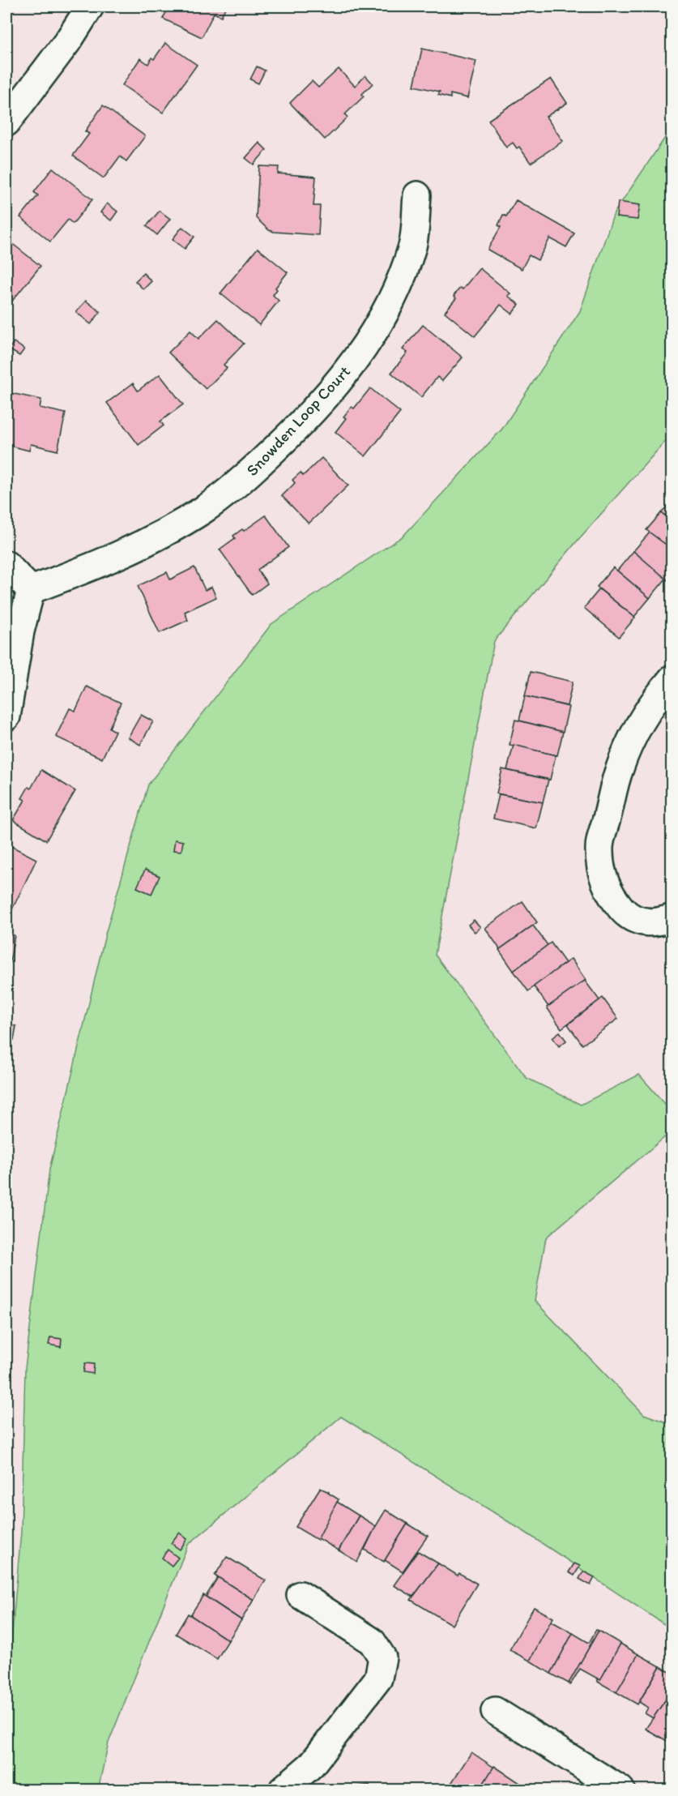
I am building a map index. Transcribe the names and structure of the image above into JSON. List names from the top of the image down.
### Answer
{
  "streets": {
    "street": ["Snowden Loop Court"]
  }
}
